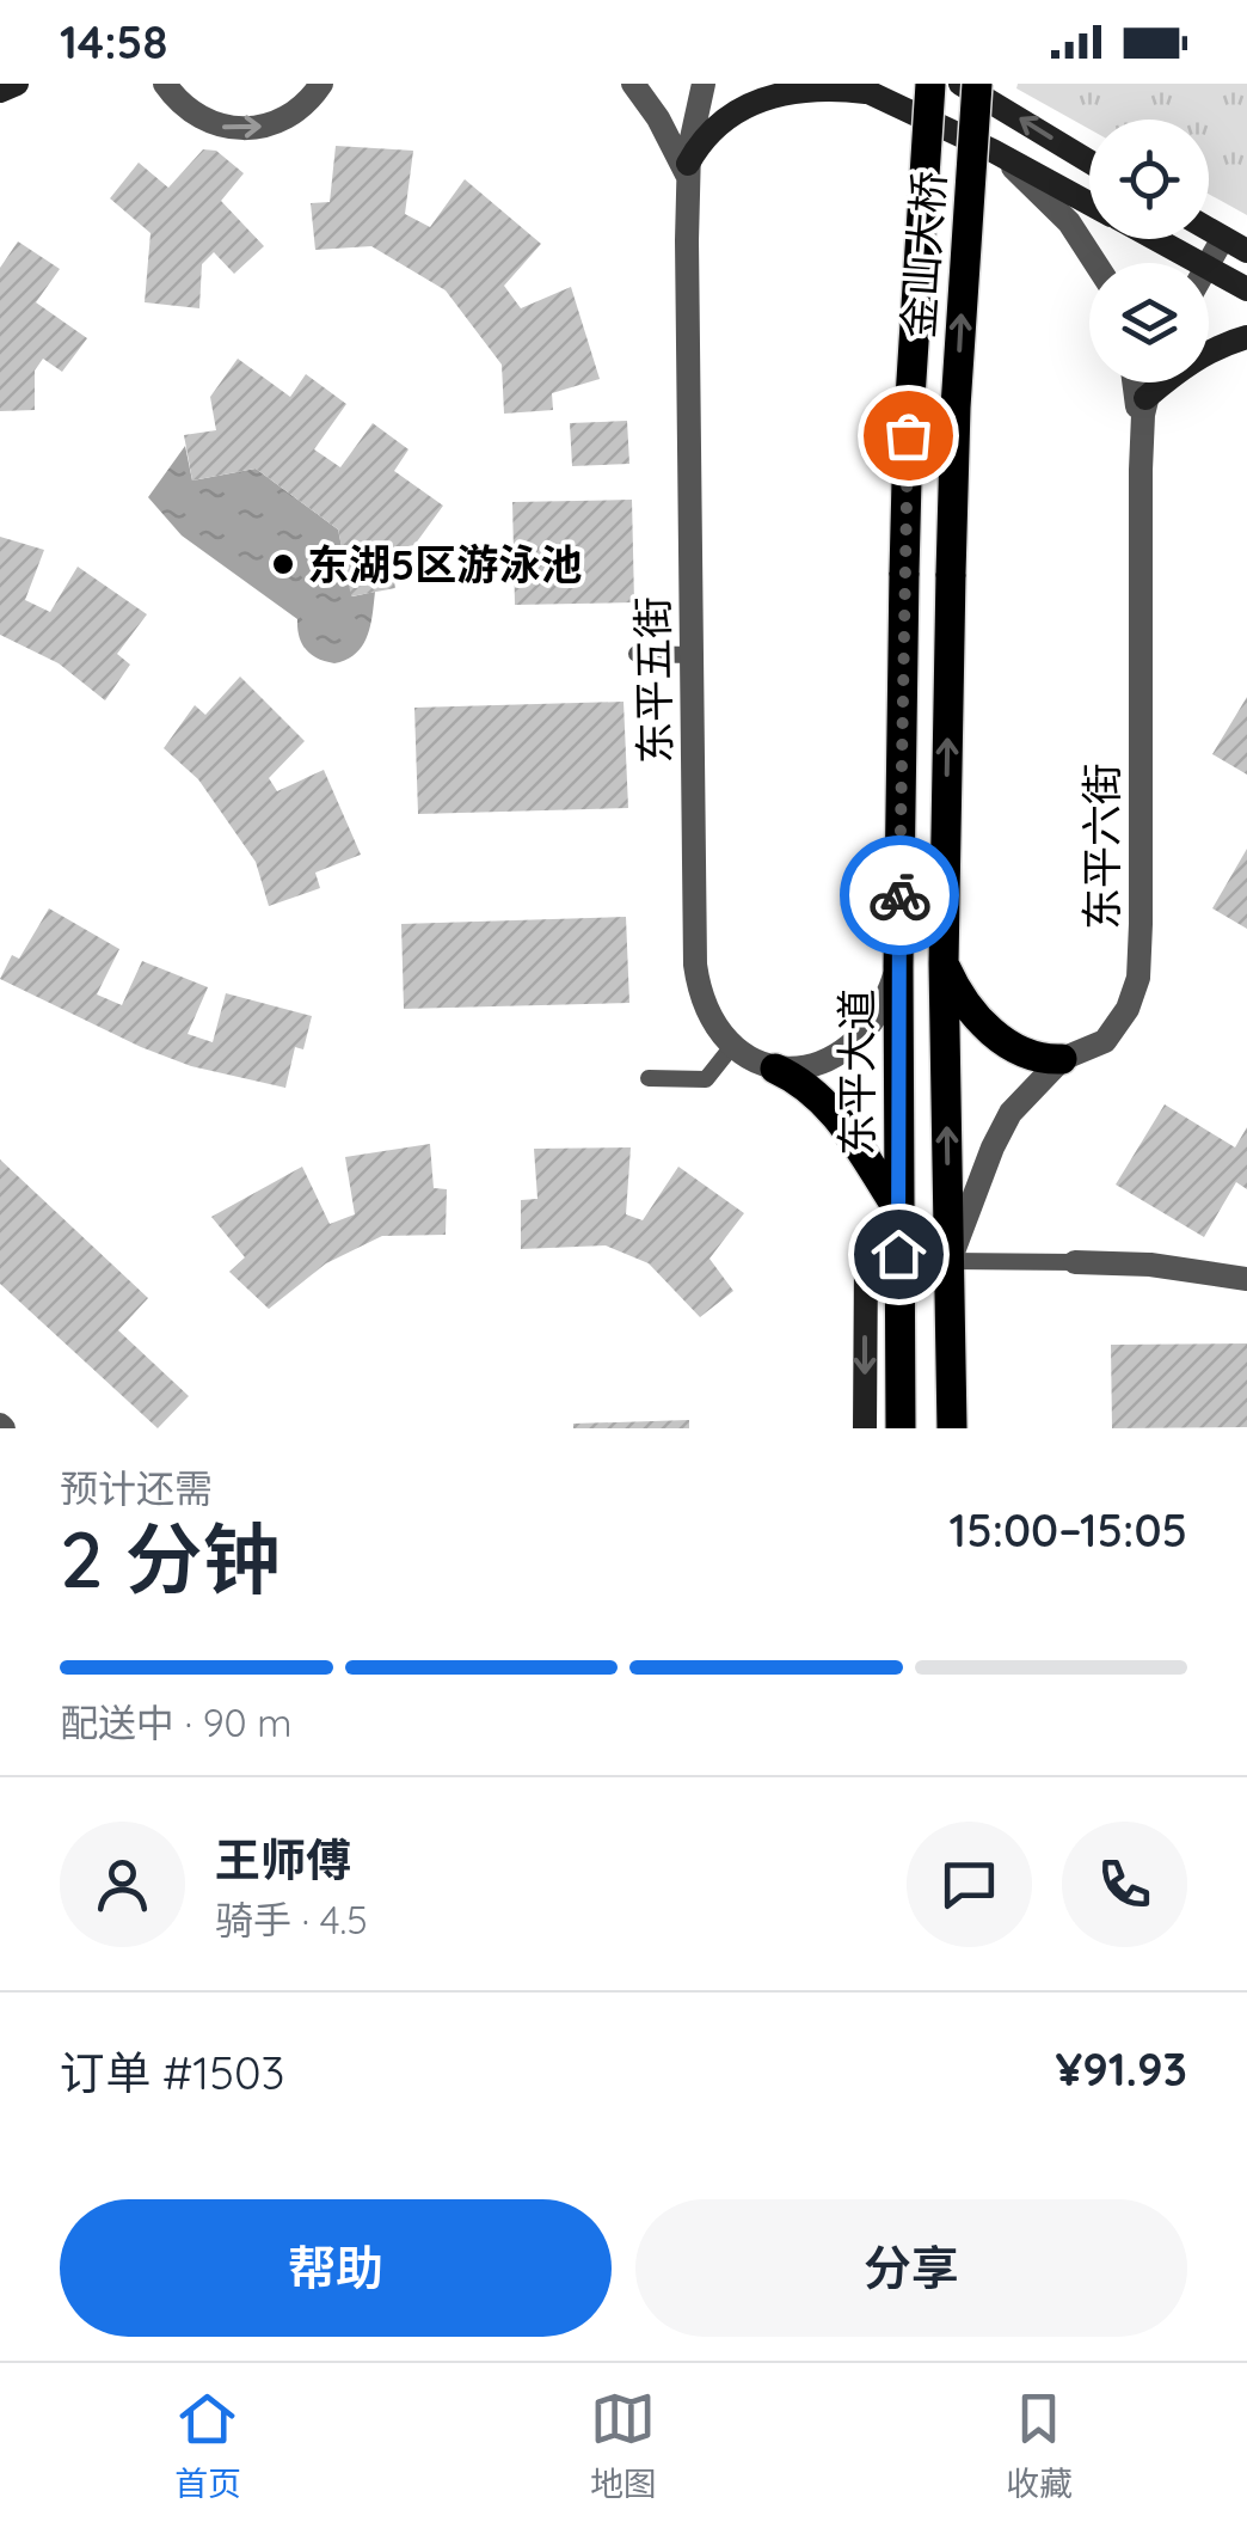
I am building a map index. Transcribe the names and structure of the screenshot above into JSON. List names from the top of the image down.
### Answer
{
  "streets": {
    "main road": ["金山大桥", "东平大道"],
    "street": ["东平五街", "东平六街"]
  },
  "crossings": [
    ["金山大桥", "东平大道"],
    ["东平六街", "东平大道"]
  ],
  "places": ["东湖5区游泳池"],
  "page": {
    "status": "14:58",
    "heading": ["2 分钟", "预计还需", "15:00–15:05"],
    "panel": [
      "王师傅",
      "骑手 · 4.5",
      "订单 #1503",
      "¥91.93"
    ],
    "bar": "配送中 · 90 m",
    "buttons": ["帮助", "分享"],
    "tabs": ["首页", "地图", "收藏"]
  }
}
